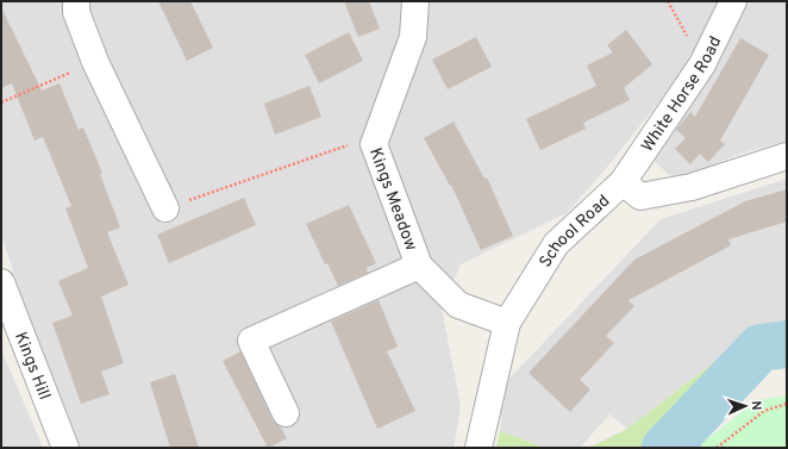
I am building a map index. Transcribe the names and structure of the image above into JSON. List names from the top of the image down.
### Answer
{
  "streets": {
    "street": [
      "White Horse Road",
      "Kings Meadow",
      "School Road",
      "Kings Hill"
    ]
  },
  "crossings": [
    ["White Horse Road", "School Road"],
    ["Kings Meadow", "School Road"]
  ],
  "north": "right"
}
